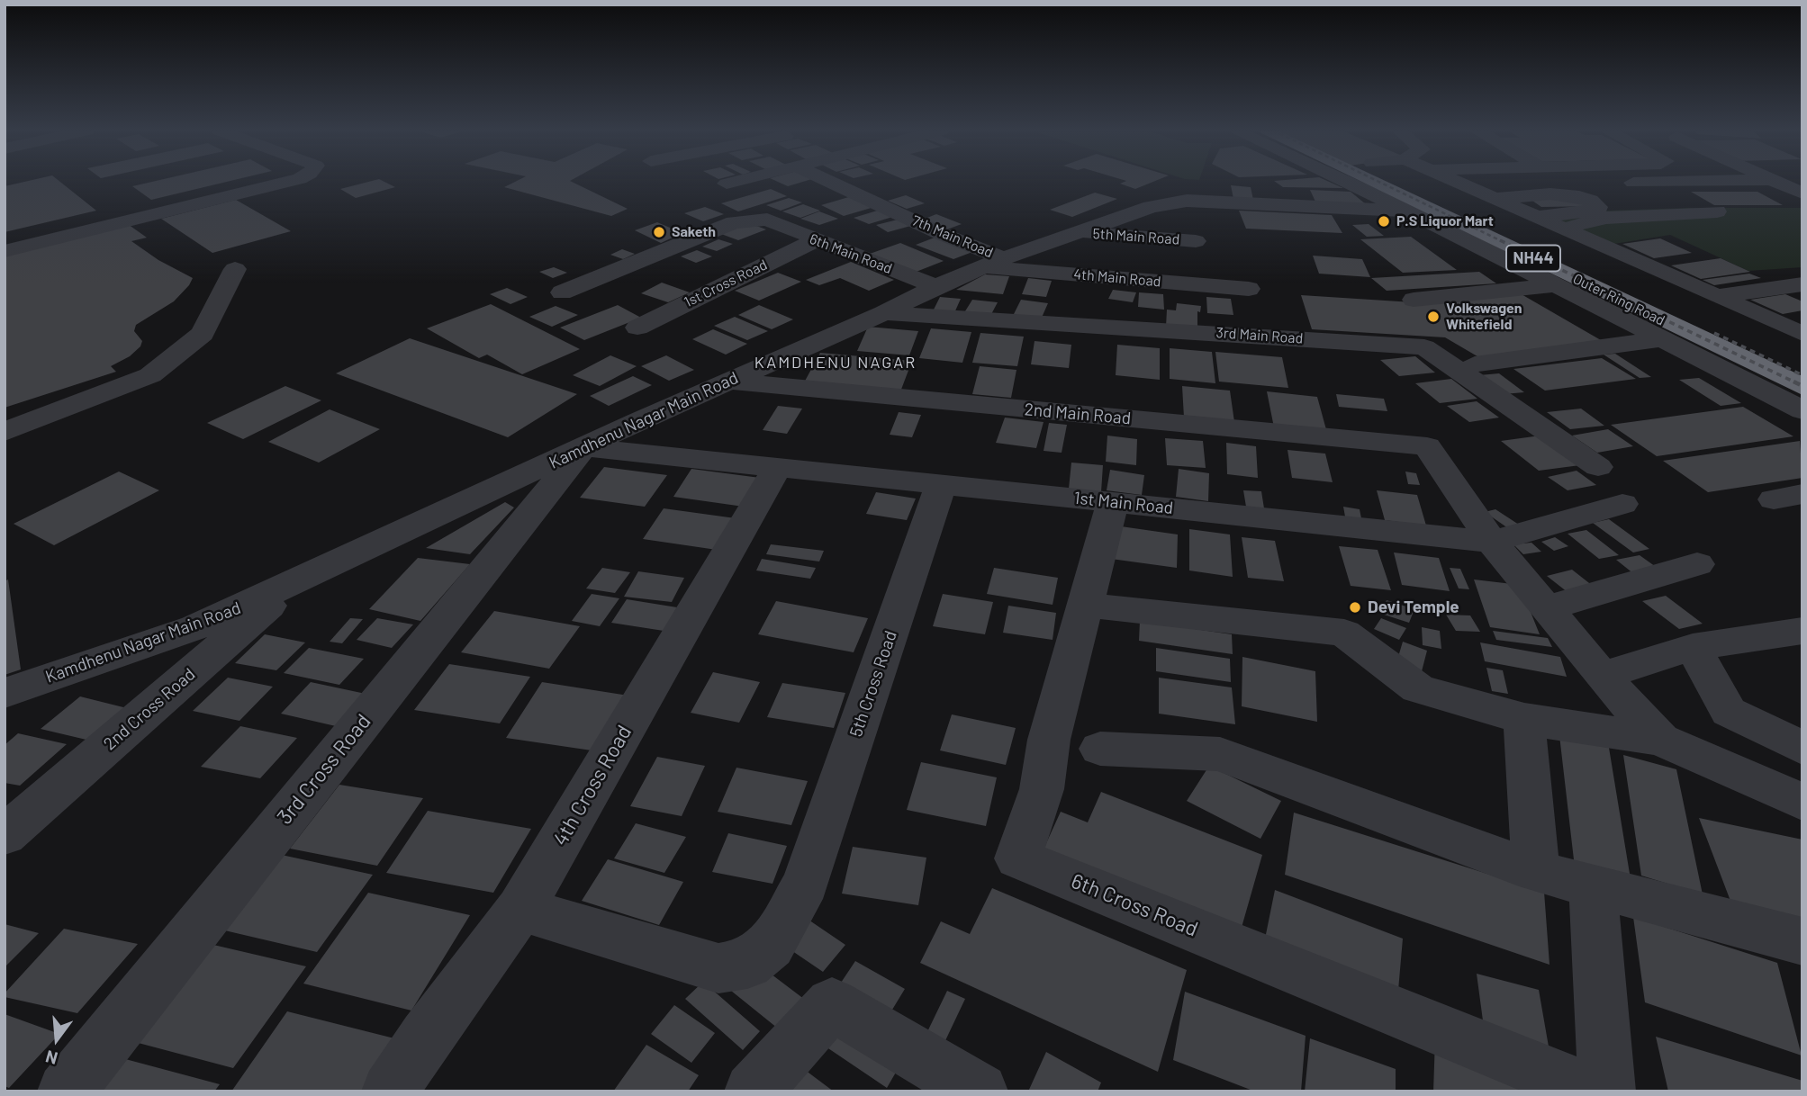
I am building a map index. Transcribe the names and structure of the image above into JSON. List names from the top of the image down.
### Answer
{
  "streets": {
    "highway": ["NH44", "Outer Ring Road"],
    "street": [
      "7th Main Road",
      "5th Main Road",
      "6th Main Road",
      "4th Main Road",
      "1st Cross Road",
      "3rd Main Road",
      "2nd Main Road",
      "Kamdhenu Nagar Main Road",
      "1st Main Road",
      "5th Cross Road",
      "2nd Cross Road",
      "3rd Cross Road",
      "4th Cross Road",
      "6th Cross Road"
    ]
  },
  "crossings": [
    ["7th Main Road", "4th Main Road"],
    ["7th Main Road", "Kamdhenu Nagar Main Road"],
    ["5th Main Road", "Kamdhenu Nagar Main Road"],
    ["6th Main Road", "1st Cross Road"],
    ["6th Main Road", "Kamdhenu Nagar Main Road"],
    ["4th Main Road", "Kamdhenu Nagar Main Road"],
    ["3rd Main Road", "Kamdhenu Nagar Main Road"],
    ["2nd Main Road", "Kamdhenu Nagar Main Road"],
    ["2nd Main Road", "1st Main Road"],
    ["Kamdhenu Nagar Main Road", "1st Main Road"],
    ["Kamdhenu Nagar Main Road", "2nd Cross Road"],
    ["Kamdhenu Nagar Main Road", "3rd Cross Road"],
    ["1st Main Road", "5th Cross Road"],
    ["1st Main Road", "3rd Cross Road"],
    ["1st Main Road", "4th Cross Road"],
    ["1st Main Road", "6th Cross Road"],
    ["5th Cross Road", "4th Cross Road"]
  ],
  "districts": ["KAMDHENU NAGAR"],
  "places": [
    "P.S Liquor Mart",
    "Saketh",
    "Volkswagen Whitefield",
    "Devi Temple"
  ],
  "north": "bottom"
}
